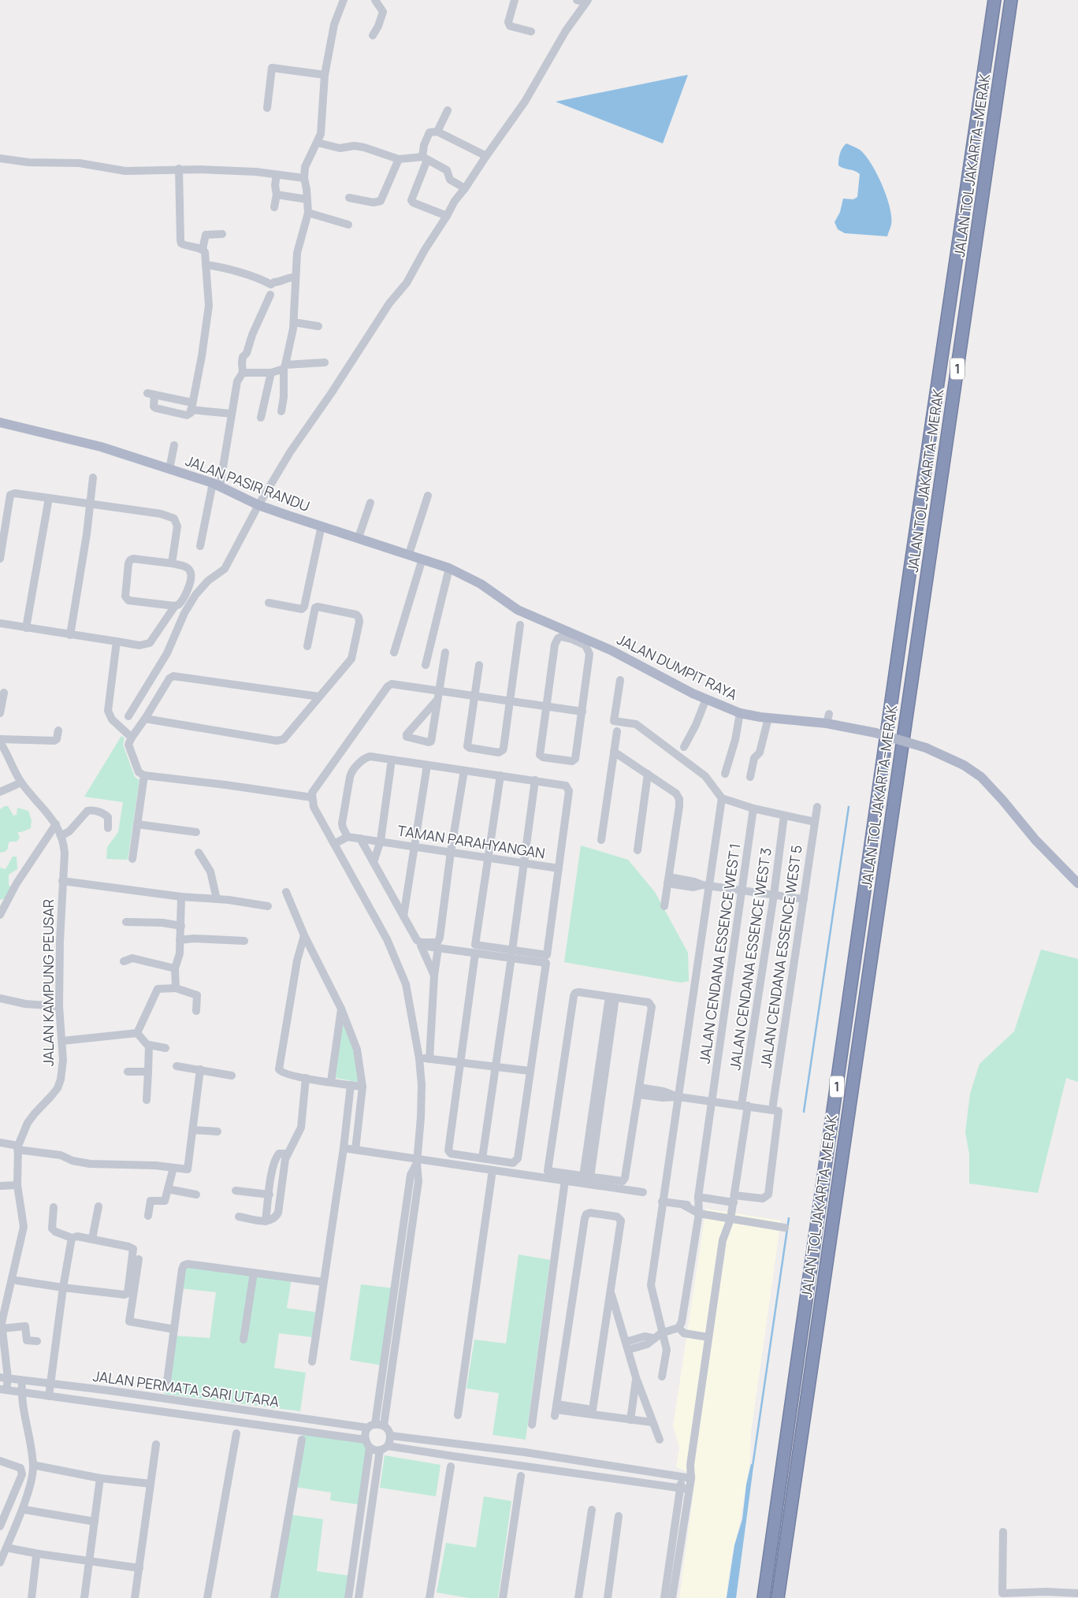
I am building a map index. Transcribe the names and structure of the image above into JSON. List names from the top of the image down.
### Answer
{
  "streets": {
    "highway": ["JALAN TOL JAKARTA–MERAK", "1"],
    "main road": ["JALAN PASIR RANDU", "JALAN DUMPIT RAYA"],
    "street": [
      "TAMAN PARAHYANGAN",
      "JALAN CENDANA ESSENCE WEST 1",
      "JALAN CENDANA ESSENCE WEST 5",
      "JALAN CENDANA ESSENCE WEST 3",
      "JALAN KAMPUNG PEUSAR",
      "JALAN PERMATA SARI UTARA"
    ]
  },
  "crossings": [
    ["JALAN PASIR RANDU", "JALAN DUMPIT RAYA"],
    ["JALAN KAMPUNG PEUSAR", "JALAN PERMATA SARI UTARA"]
  ]
}
